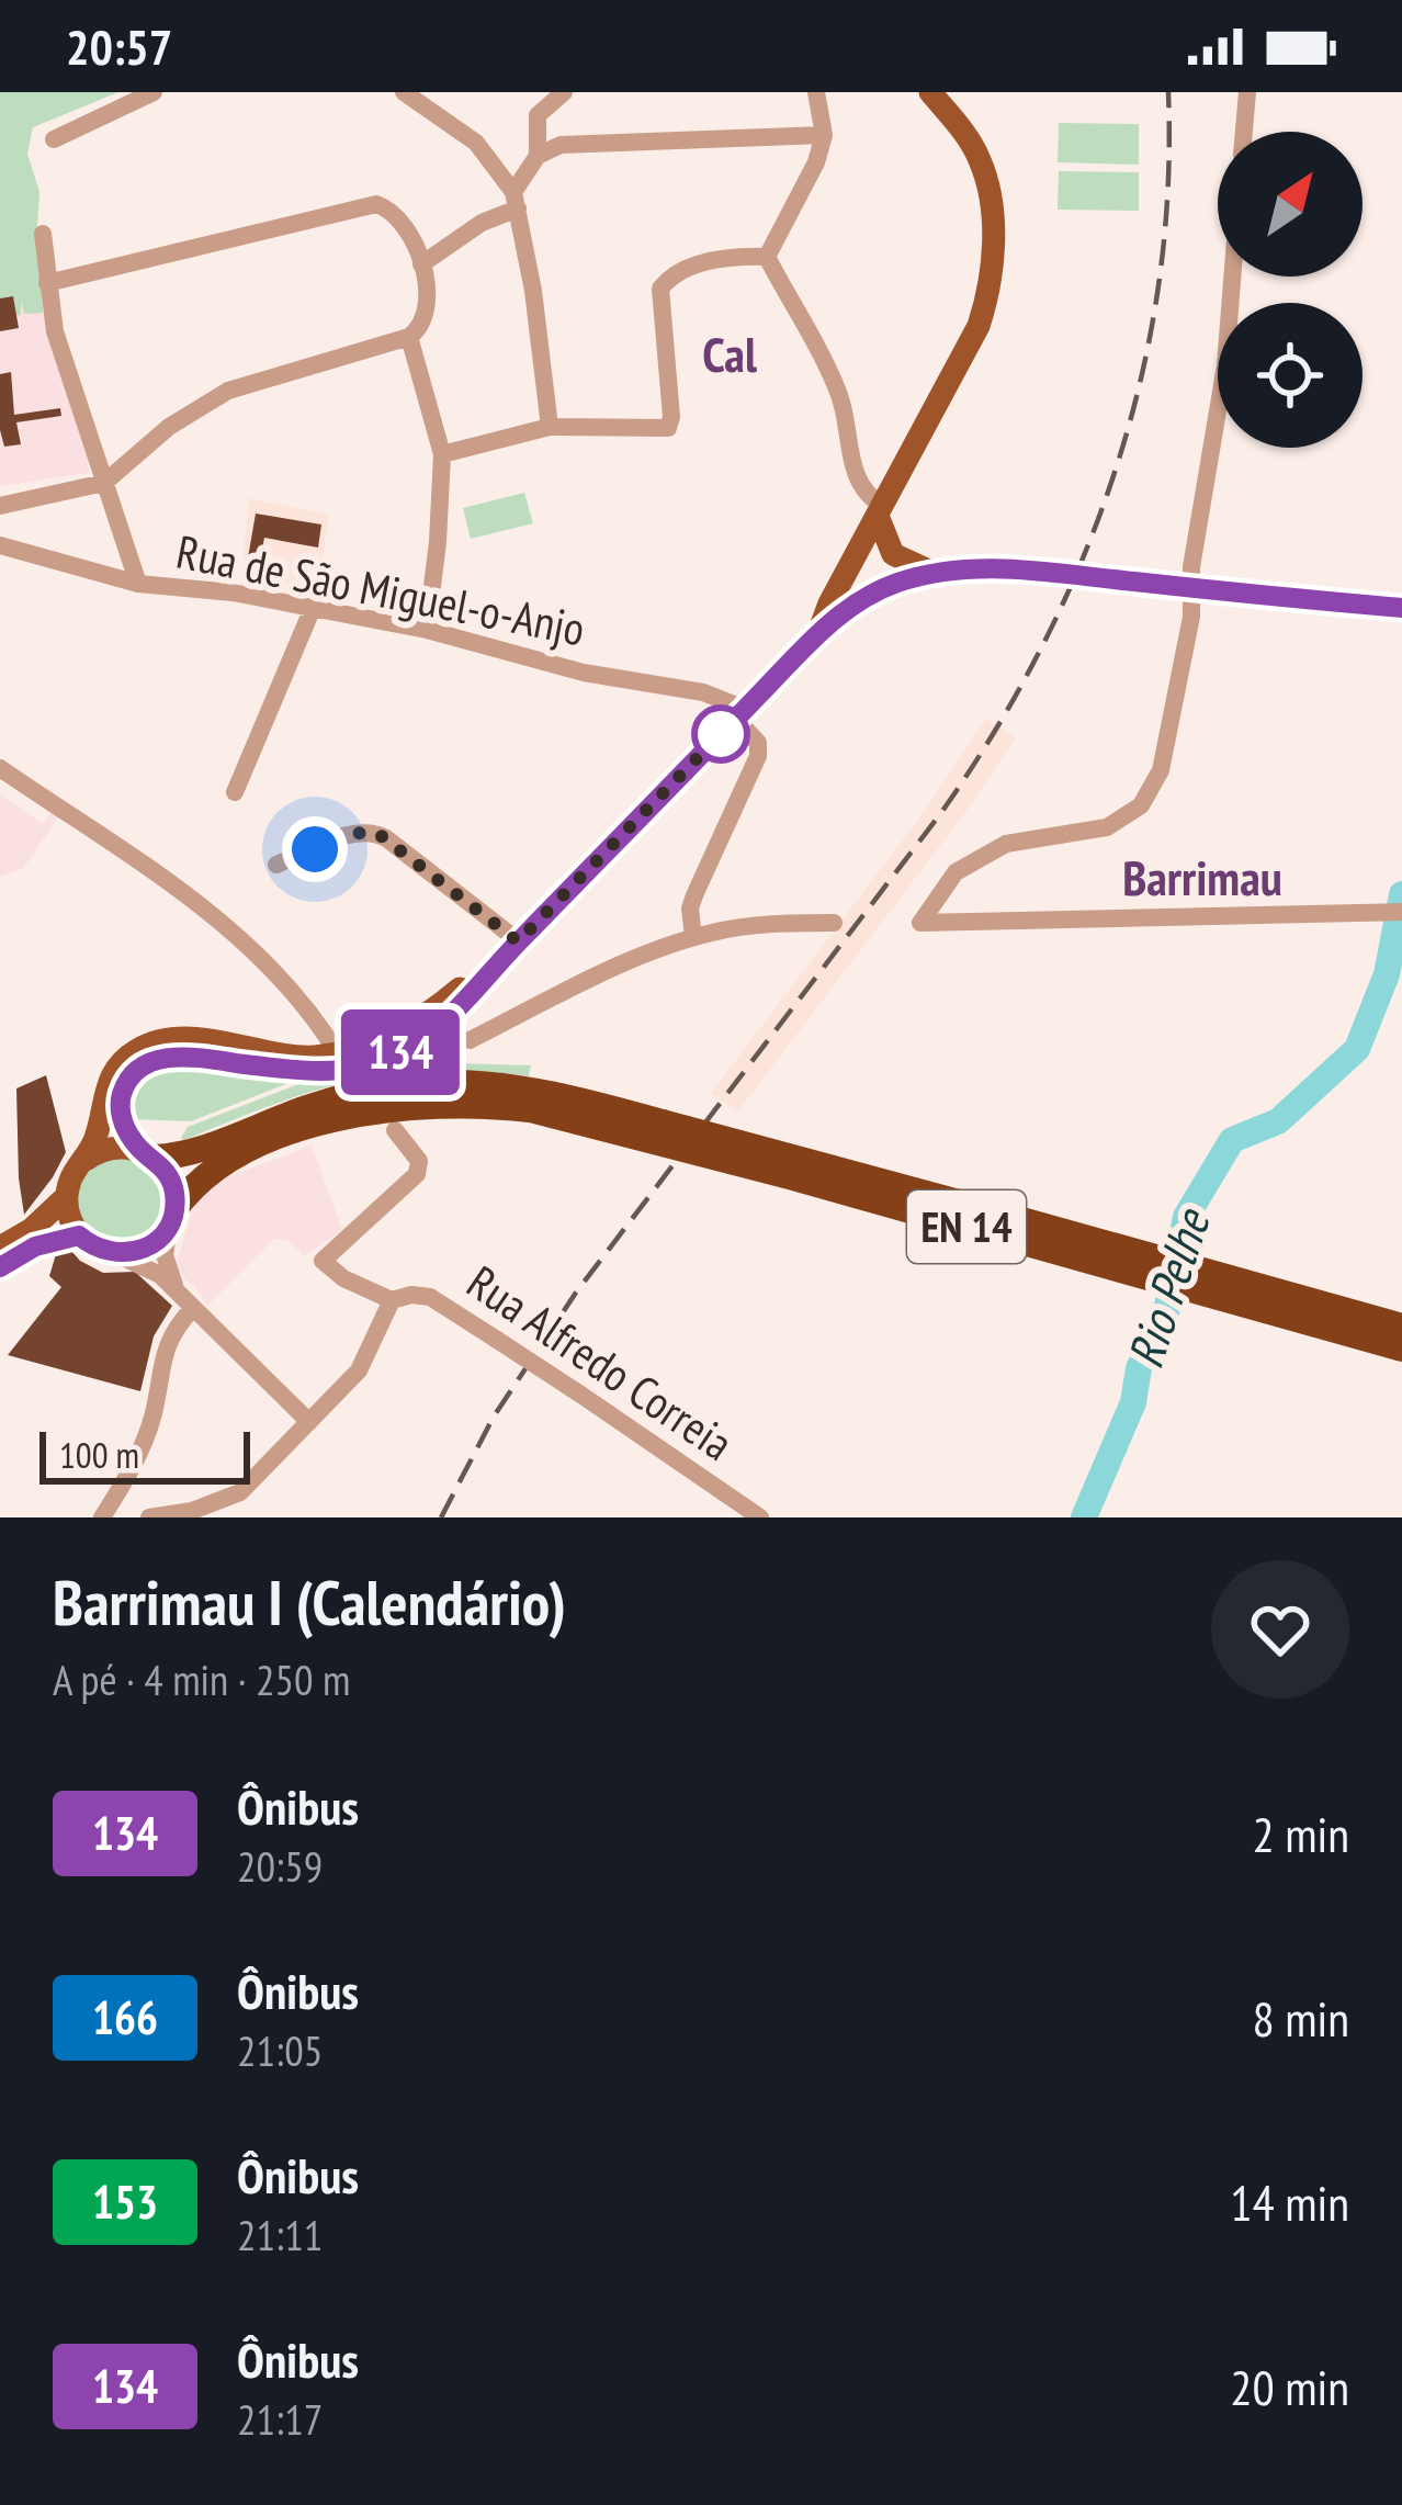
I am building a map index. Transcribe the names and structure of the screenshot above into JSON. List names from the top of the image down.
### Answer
{
  "streets": {
    "highway": ["EN 14"],
    "street": ["Rua de São Miguel-o-Anjo", "Rua Alfredo Correia"]
  },
  "districts": ["Cal", "Barrimau"],
  "water": ["Rio Pelhe"],
  "lines": ["bus line 134"],
  "scale_bar": "100 m",
  "north": "top right",
  "page": {
    "status": "20:57",
    "on_map": "134",
    "scale": "100 m",
    "heading": ["Barrimau I (Calendário)", "A pé · 4 min · 250 m"],
    "list": [
      {
        "mark": "134",
        "name": "Ônibus",
        "note": "20:59",
        "value": "2 min"
      },
      {
        "mark": "166",
        "name": "Ônibus",
        "note": "21:05",
        "value": "8 min"
      },
      {
        "mark": "153",
        "name": "Ônibus",
        "note": "21:11",
        "value": "14 min"
      },
      {
        "mark": "134",
        "name": "Ônibus",
        "note": "21:17",
        "value": "20 min"
      }
    ]
  }
}
